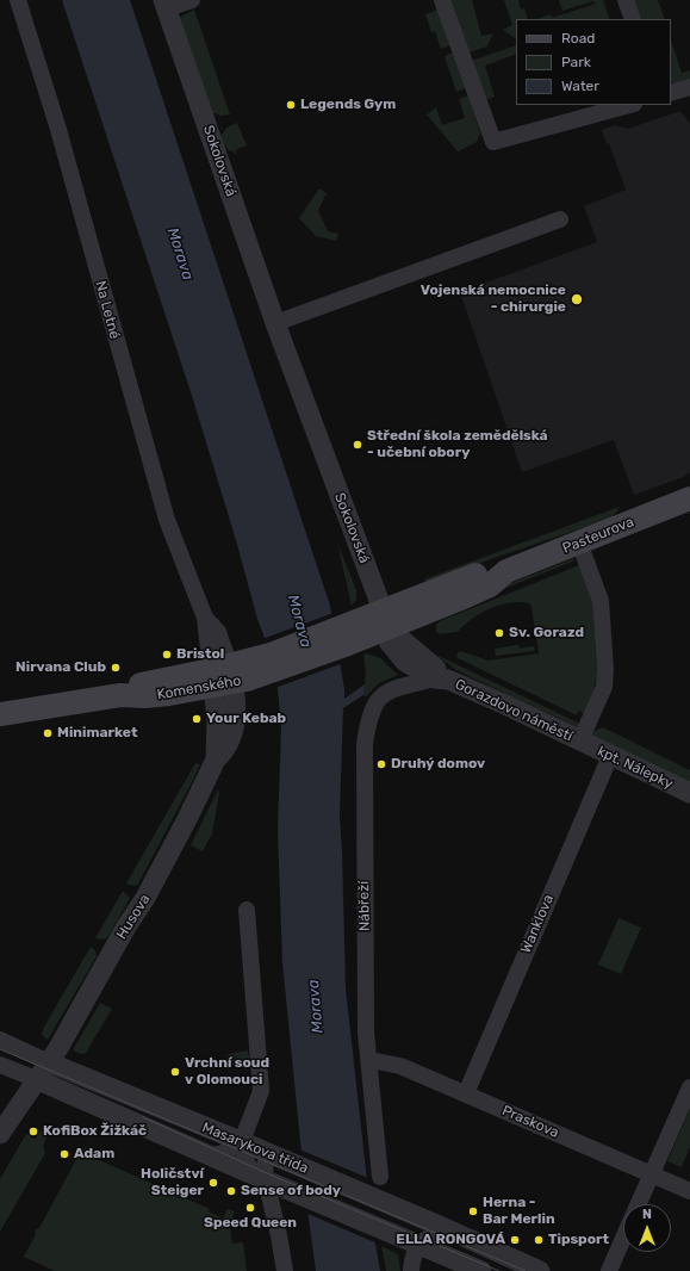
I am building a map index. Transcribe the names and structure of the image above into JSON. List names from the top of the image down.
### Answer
{
  "streets": {
    "main road": ["Pasteurova", "Komenského"],
    "street": [
      "Sokolovská",
      "Na Letné",
      "Gorazdovo náměstí",
      "kpt. Nálepky",
      "Nábřeží",
      "Husova",
      "Wanklova",
      "Praskova",
      "Masarykova třída"
    ]
  },
  "crossings": [
    ["Sokolovská", "Pasteurova"],
    ["Sokolovská", "Gorazdovo náměstí"],
    ["Na Letné", "Komenského"],
    ["Na Letné", "Husova"],
    ["Pasteurova", "Komenského"],
    ["Pasteurova", "Gorazdovo náměstí"],
    ["Komenského", "Husova"],
    ["Gorazdovo náměstí", "kpt. Nálepky"],
    ["Gorazdovo náměstí", "Nábřeží"],
    ["kpt. Nálepky", "Wanklova"],
    ["Nábřeží", "Praskova"],
    ["Husova", "Masarykova třída"],
    ["Wanklova", "Praskova"]
  ],
  "water": ["Morava"],
  "places": [
    "Legends Gym",
    "Vojenská nemocnice - chirurgie",
    "Střední škola zemědělská - učební obory",
    "Sv. Gorazd",
    "Bristol",
    "Nirvana Club",
    "Your Kebab",
    "Minimarket",
    "Druhý domov",
    "Vrchní soud v Olomouci",
    "KofiBox Žižkáč",
    "Adam",
    "Holičství Steiger",
    "Sense of body",
    "Speed Queen",
    "Herna - Bar Merlin",
    "ELLA RONGOVÁ",
    "Tipsport"
  ],
  "legend": ["Road", "Park", "Water"],
  "north": "top"
}
